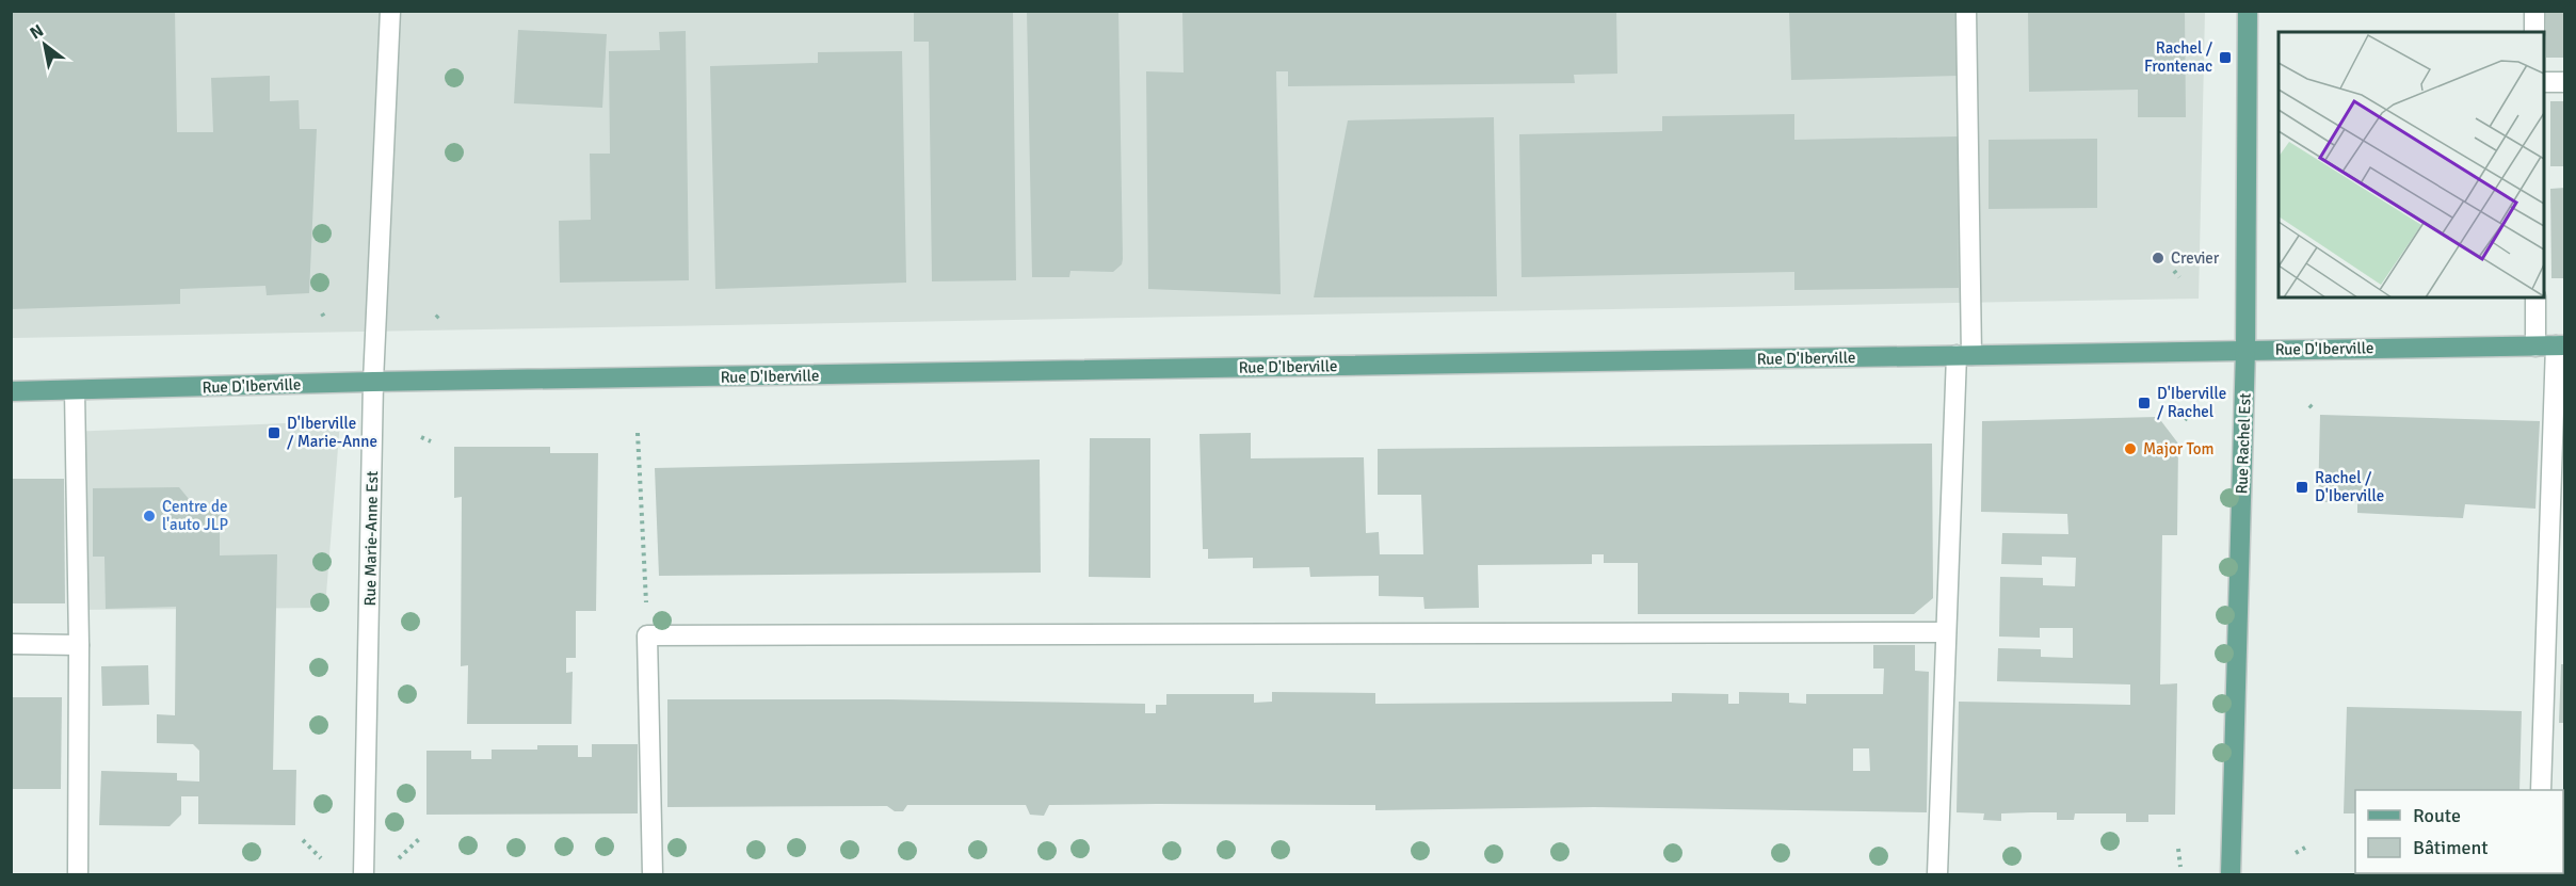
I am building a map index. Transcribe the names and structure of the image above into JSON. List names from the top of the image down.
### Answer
{
  "streets": {
    "main road": ["Rue D'Iberville", "Rue Rachel Est"],
    "street": ["Rue Marie-Anne Est"]
  },
  "crossings": [
    ["Rue D'Iberville", "Rue Rachel Est"],
    ["Rue D'Iberville", "Rue Marie-Anne Est"]
  ],
  "places": {
    "transit": [
      "Rachel / Frontenac",
      "D'Iberville / Rachel",
      "D'Iberville / Marie-Anne",
      "Rachel / D'Iberville"
    ],
    "other": ["Crevier", "Major Tom", "Centre de l'auto JLP"]
  },
  "legend": ["Route", "Bâtiment"],
  "north": "top left"
}
